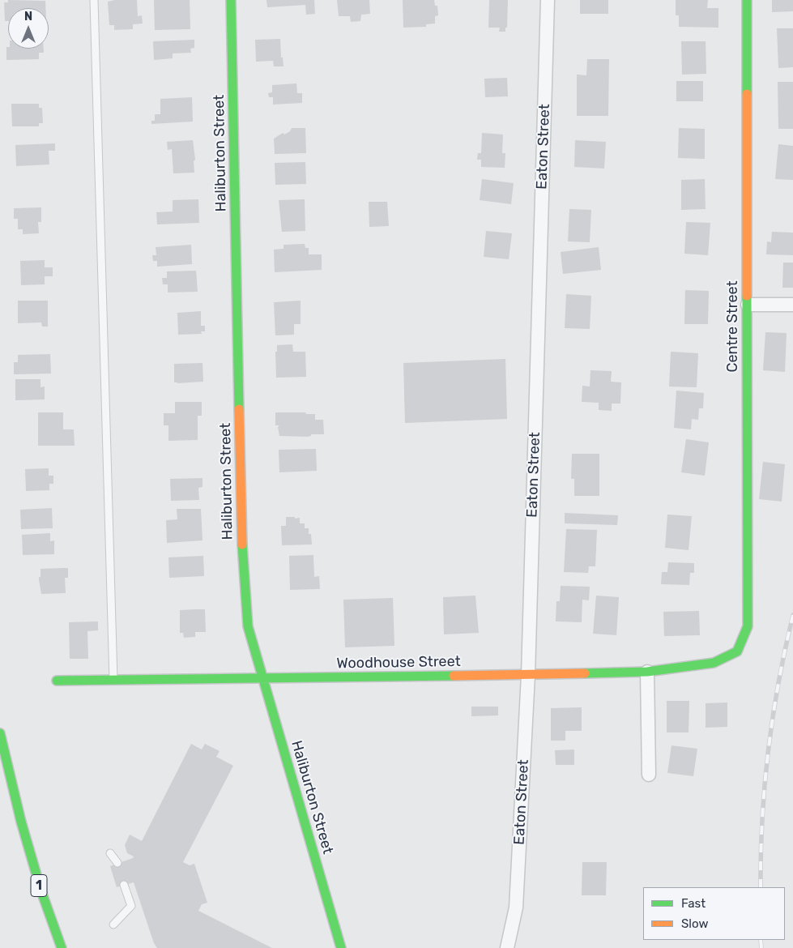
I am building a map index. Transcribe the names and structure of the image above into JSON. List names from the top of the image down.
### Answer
{
  "streets": {
    "main road": [
      "Haliburton Street",
      "Centre Street",
      "Woodhouse Street",
      "1"
    ],
    "street": ["Eaton Street"]
  },
  "crossings": [
    ["Eaton Street", "Woodhouse Street"],
    ["Haliburton Street", "Woodhouse Street"],
    ["Centre Street", "Woodhouse Street"]
  ],
  "legend": ["Fast", "Slow"],
  "north": "top"
}
